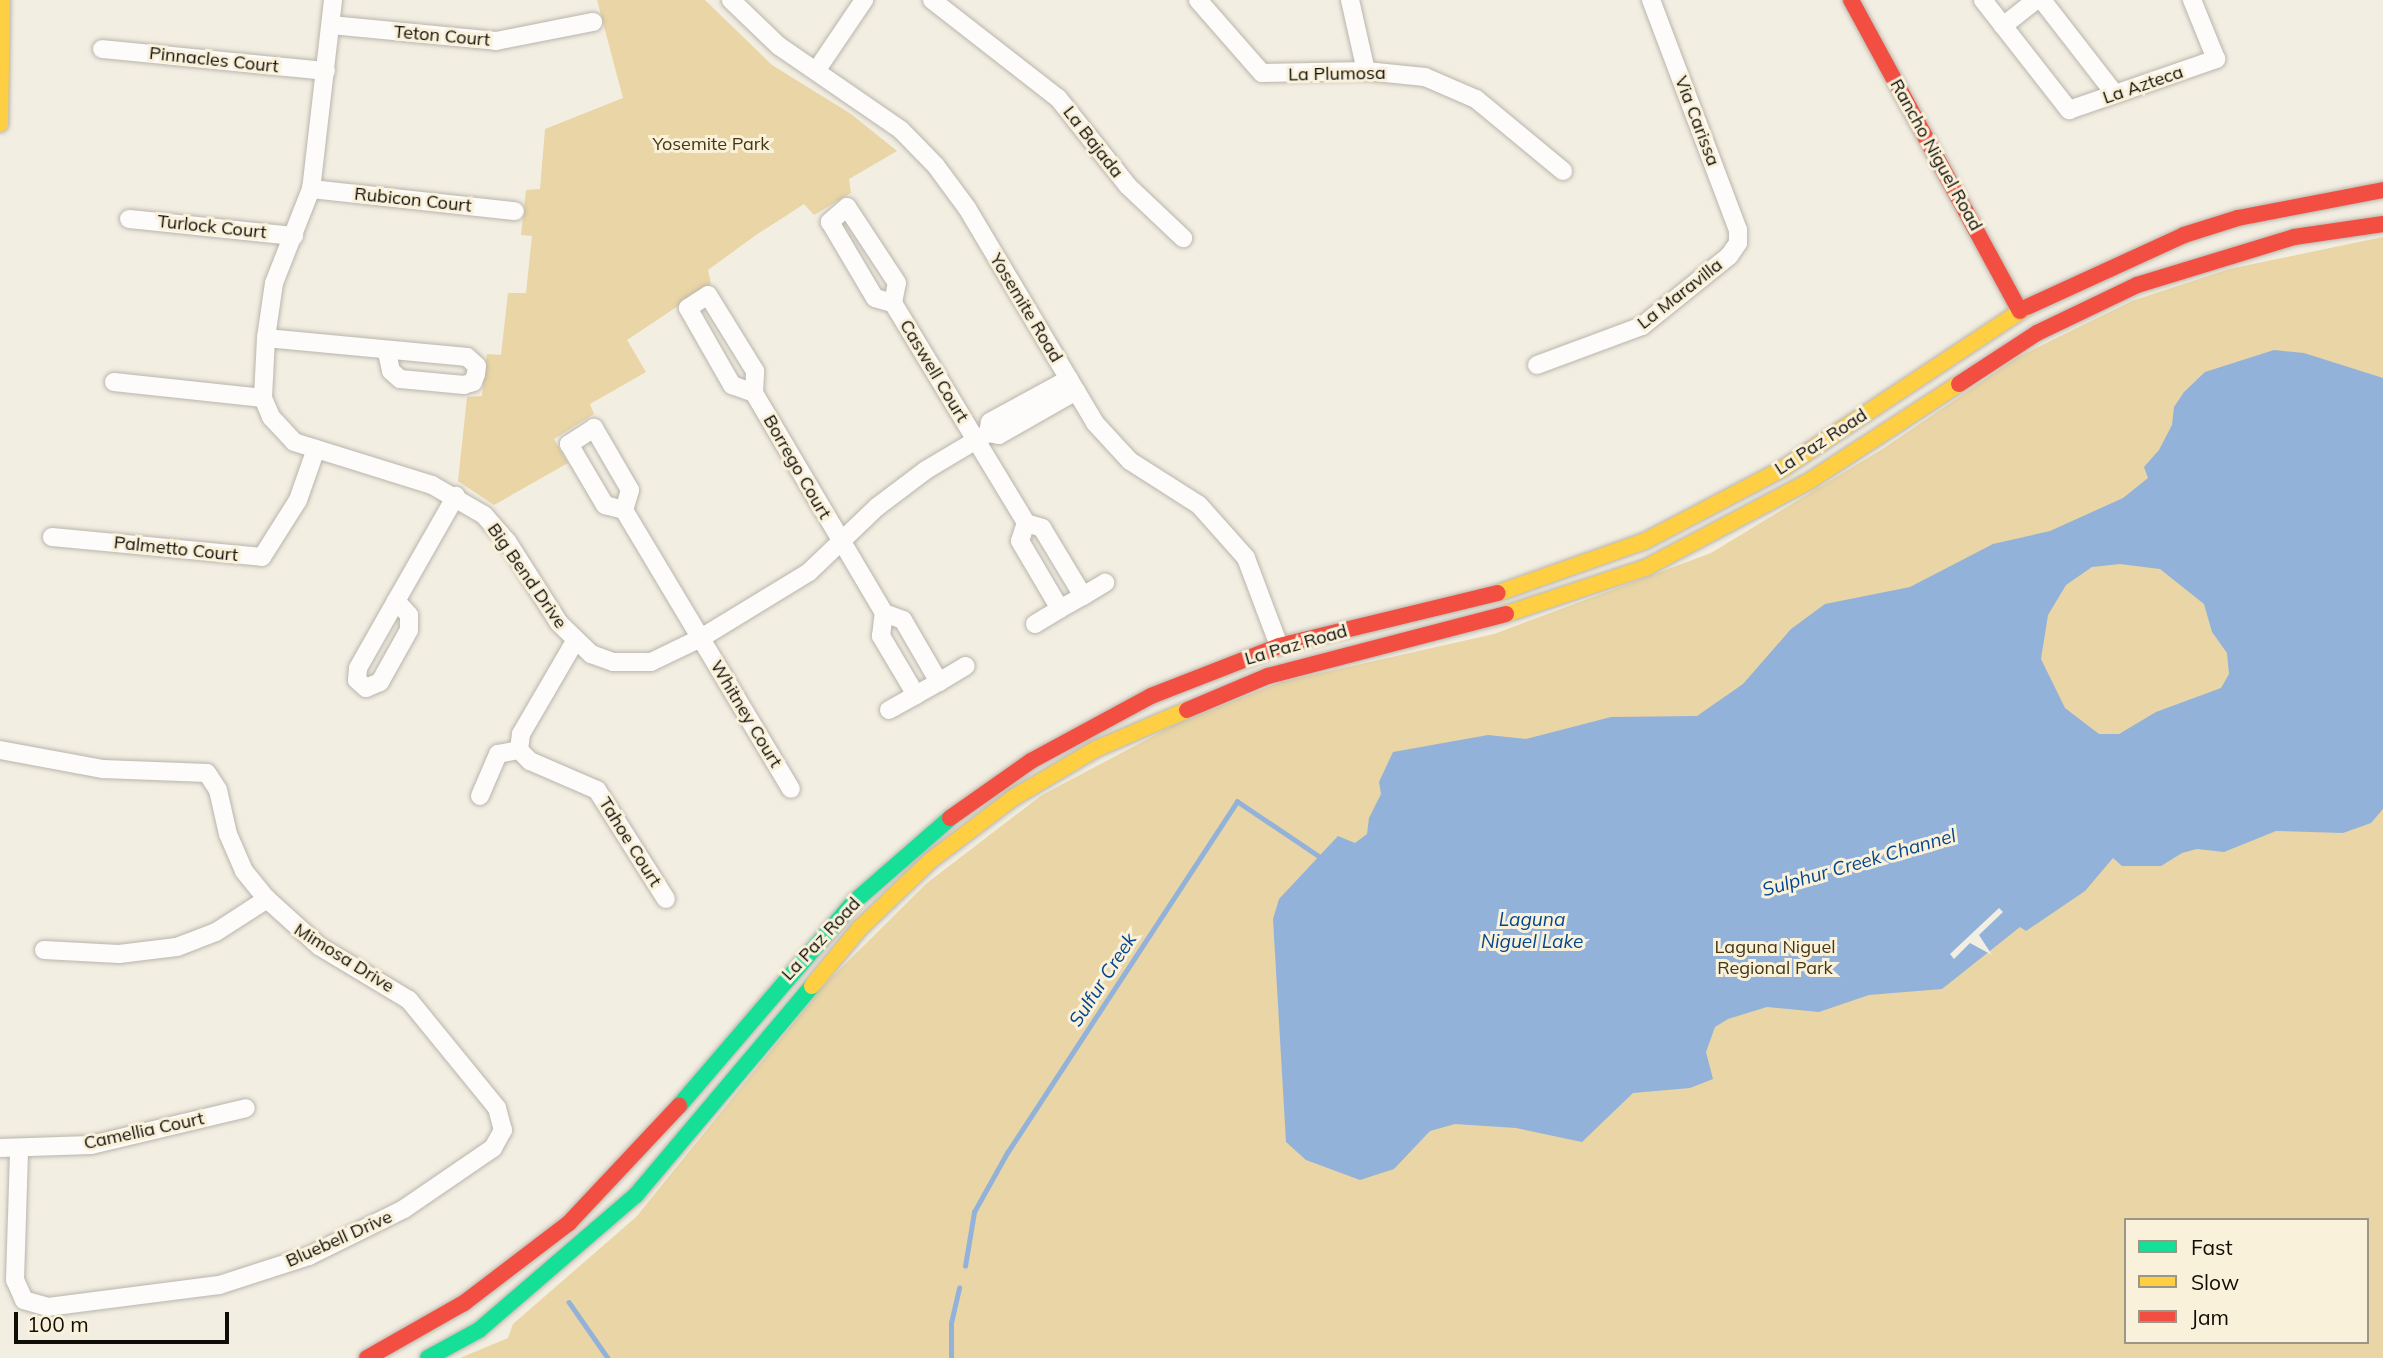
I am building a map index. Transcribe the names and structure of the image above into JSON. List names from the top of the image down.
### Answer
{
  "streets": {
    "main road": ["Rancho Niguel Road", "La Paz Road"],
    "street": [
      "Teton Court",
      "Pinnacles Court",
      "La Plumosa",
      "La Azteca",
      "Via Carissa",
      "La Bajada",
      "Rubicon Court",
      "Turlock Court",
      "La Maravilla",
      "Yosemite Road",
      "Caswell Court",
      "Borrego Court",
      "Palmetto Court",
      "Big Bend Drive",
      "Whitney Court",
      "Tahoe Court",
      "Mimosa Drive",
      "Camellia Court",
      "Bluebell Drive"
    ]
  },
  "crossings": [
    ["Via Carissa", "La Maravilla"],
    ["Rancho Niguel Road", "La Paz Road"],
    ["Yosemite Road", "La Paz Road"],
    ["Yosemite Road", "Big Bend Drive"],
    ["Caswell Court", "Big Bend Drive"],
    ["Borrego Court", "Big Bend Drive"],
    ["Palmetto Court", "Big Bend Drive"],
    ["Big Bend Drive", "Whitney Court"],
    ["Mimosa Drive", "Bluebell Drive"],
    ["Camellia Court", "Bluebell Drive"]
  ],
  "water": ["Sulphur Creek Channel", "Laguna Niguel Lake", "Sulfur Creek"],
  "parks": ["Yosemite Park", "Laguna Niguel Regional Park"],
  "legend": ["Fast", "Slow", "Jam"],
  "scale_bar": "100 m"
}
